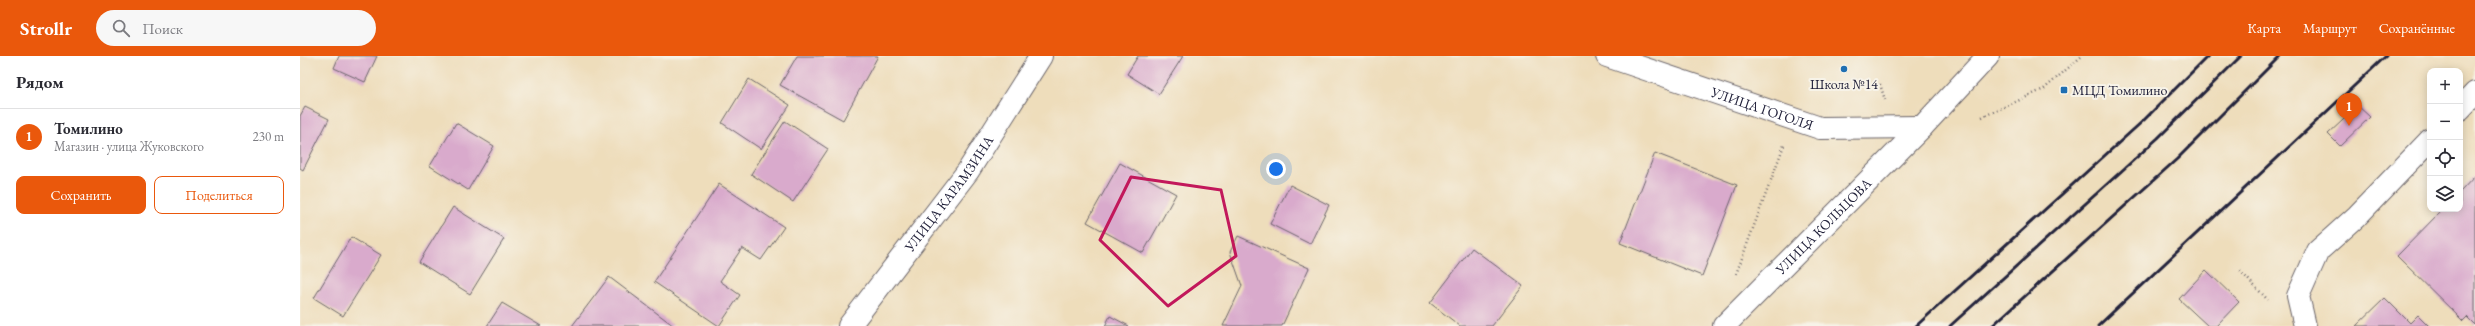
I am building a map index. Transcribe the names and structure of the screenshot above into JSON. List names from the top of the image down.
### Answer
{
  "streets": {
    "street": ["УЛИЦА ГОГОЛЯ", "УЛИЦА КАРАМЗИНА", "УЛИЦА КОЛЬЦОВА"]
  },
  "crossings": [
    ["УЛИЦА ГОГОЛЯ", "УЛИЦА КОЛЬЦОВА"]
  ],
  "places": {
    "other": ["Школа №14"],
    "transit": ["МЦД Томилино"]
  },
  "page": {
    "header": "Strollr",
    "search": "Поиск",
    "nav": ["Карта", "Маршрут", "Сохранённые"],
    "heading": "Рядом",
    "map_buttons": ["+", "−"],
    "pins": "1",
    "list": [
      {
        "mark": "1",
        "name": "Томилино",
        "note": "Магазин · улица Жуковского",
        "value": "230 m"
      }
    ],
    "buttons": ["Сохранить", "Поделиться"]
  }
}
